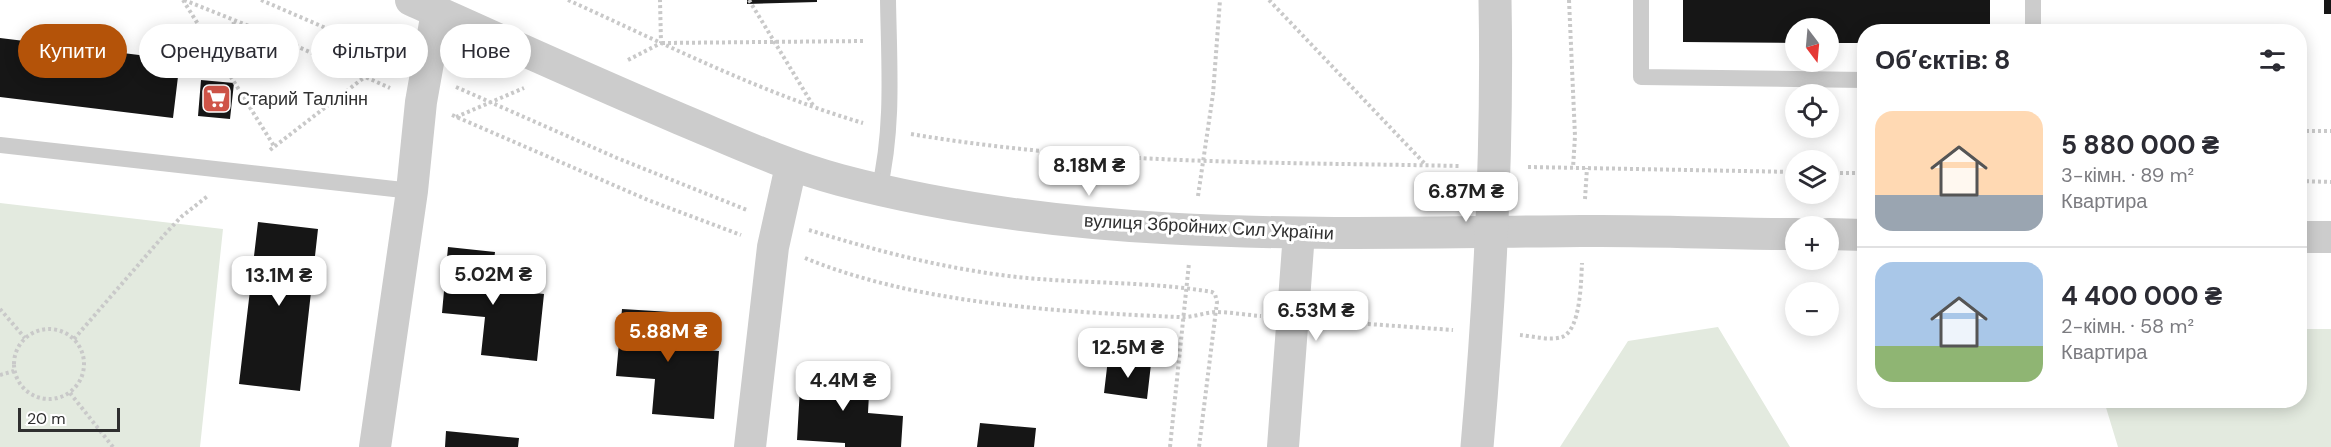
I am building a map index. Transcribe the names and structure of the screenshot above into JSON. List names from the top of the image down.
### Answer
{
  "streets": {
    "street": ["вулиця Збройних Сил України"]
  },
  "places": {
    "supermarket": ["Старий Таллінн"]
  },
  "scale_bar": "20 m",
  "north": "bottom",
  "page": {
    "map_buttons": ["+", "−"],
    "chip": [
      "Купити",
      "Орендувати",
      "Фільтри",
      "Нове"
    ],
    "heading": "Об’єктів: 8",
    "list": [
      {
        "name": "5 880 000 ₴",
        "note": "3-кімн. · 89 m² · Квартира"
      },
      {
        "name": "4 400 000 ₴",
        "note": "2-кімн. · 58 m² · Квартира"
      }
    ],
    "price": [
      "8.18M ₴",
      "6.87M ₴",
      "5.02M ₴",
      "13.1M ₴",
      "6.53M ₴",
      "5.88M ₴",
      "12.5M ₴",
      "4.4M ₴"
    ],
    "scale": "20 m"
  }
}
